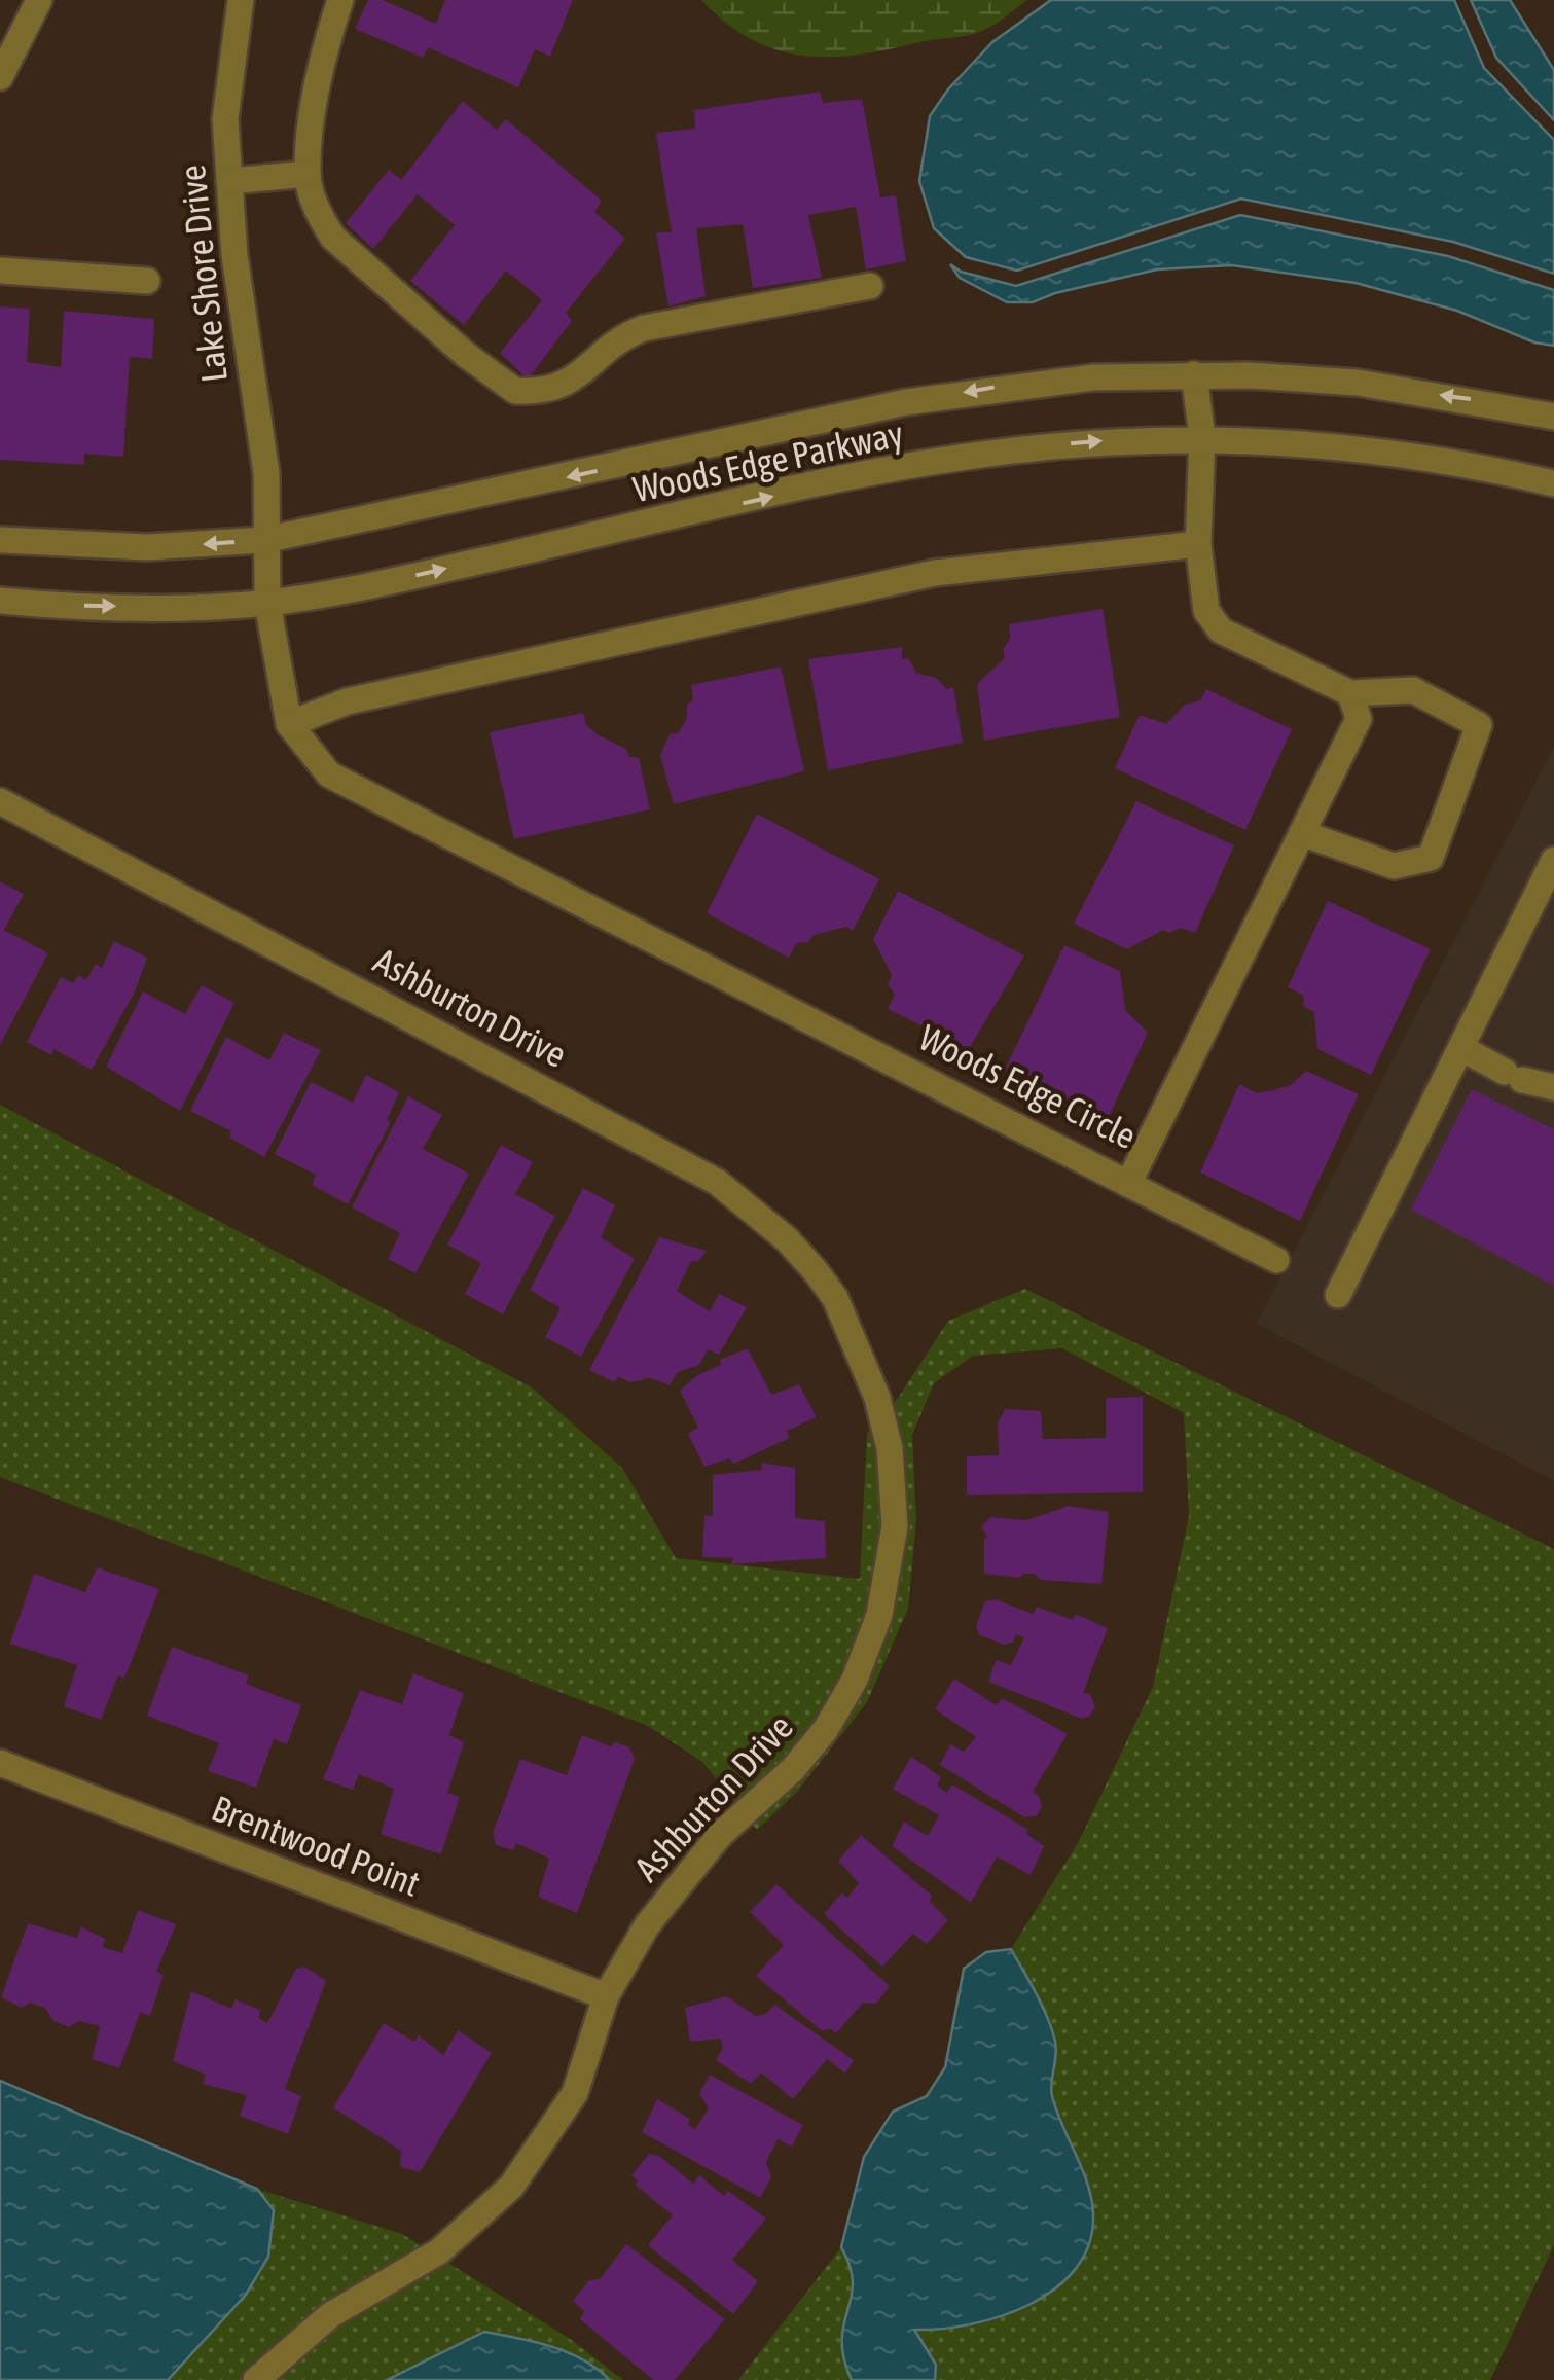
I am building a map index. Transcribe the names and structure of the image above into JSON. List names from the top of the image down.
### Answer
{
  "streets": {
    "street": [
      "Lake Shore Drive",
      "Woods Edge Parkway",
      "Ashburton Drive",
      "Woods Edge Circle",
      "Brentwood Point"
    ]
  },
  "crossings": [
    ["Lake Shore Drive", "Woods Edge Parkway"],
    ["Lake Shore Drive", "Woods Edge Circle"],
    ["Woods Edge Parkway", "Woods Edge Circle"],
    ["Ashburton Drive", "Brentwood Point"]
  ]
}
